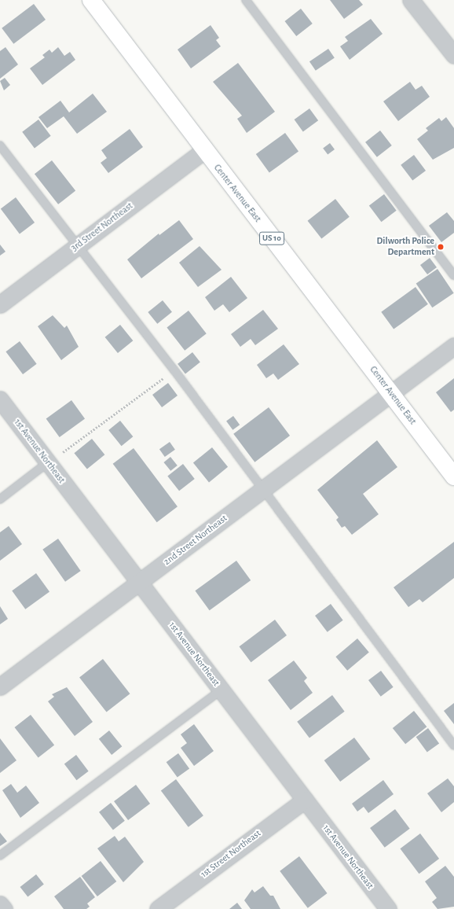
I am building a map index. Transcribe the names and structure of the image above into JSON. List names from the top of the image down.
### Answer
{
  "streets": {
    "main road": ["Center Avenue East", "US 10"],
    "street": [
      "3rd Street Northeast",
      "1st Avenue Northeast",
      "2nd Street Northeast",
      "1st Street Northeast"
    ]
  },
  "crossings": [
    ["Center Avenue East", "3rd Street Northeast"],
    ["Center Avenue East", "2nd Street Northeast"],
    ["1st Avenue Northeast", "2nd Street Northeast"],
    ["1st Avenue Northeast", "1st Street Northeast"]
  ],
  "places": ["Dilworth Police Department"]
}
